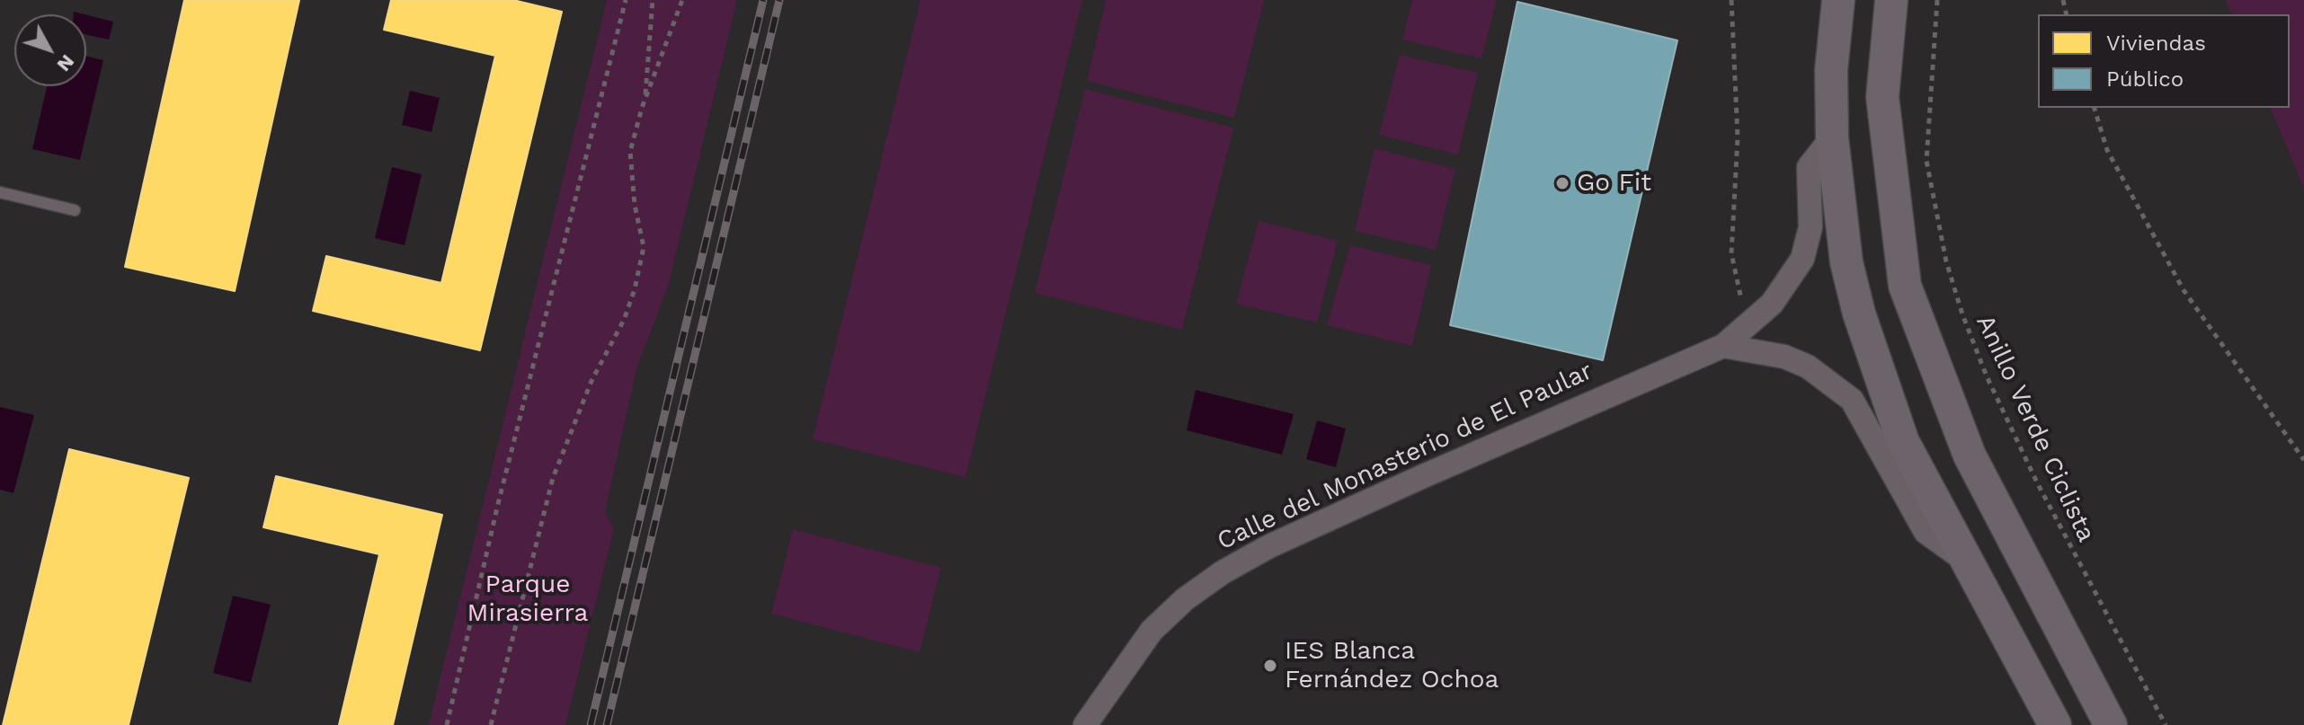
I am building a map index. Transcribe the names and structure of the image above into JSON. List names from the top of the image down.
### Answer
{
  "streets": {
    "street": ["Calle del Monasterio de El Paular"],
    "path": ["Anillo Verde Ciclista"]
  },
  "parks": ["Parque Mirasierra"],
  "places": ["Go Fit", "IES Blanca Fernández Ochoa"],
  "legend": ["Viviendas", "Público"],
  "north": "bottom right"
}
